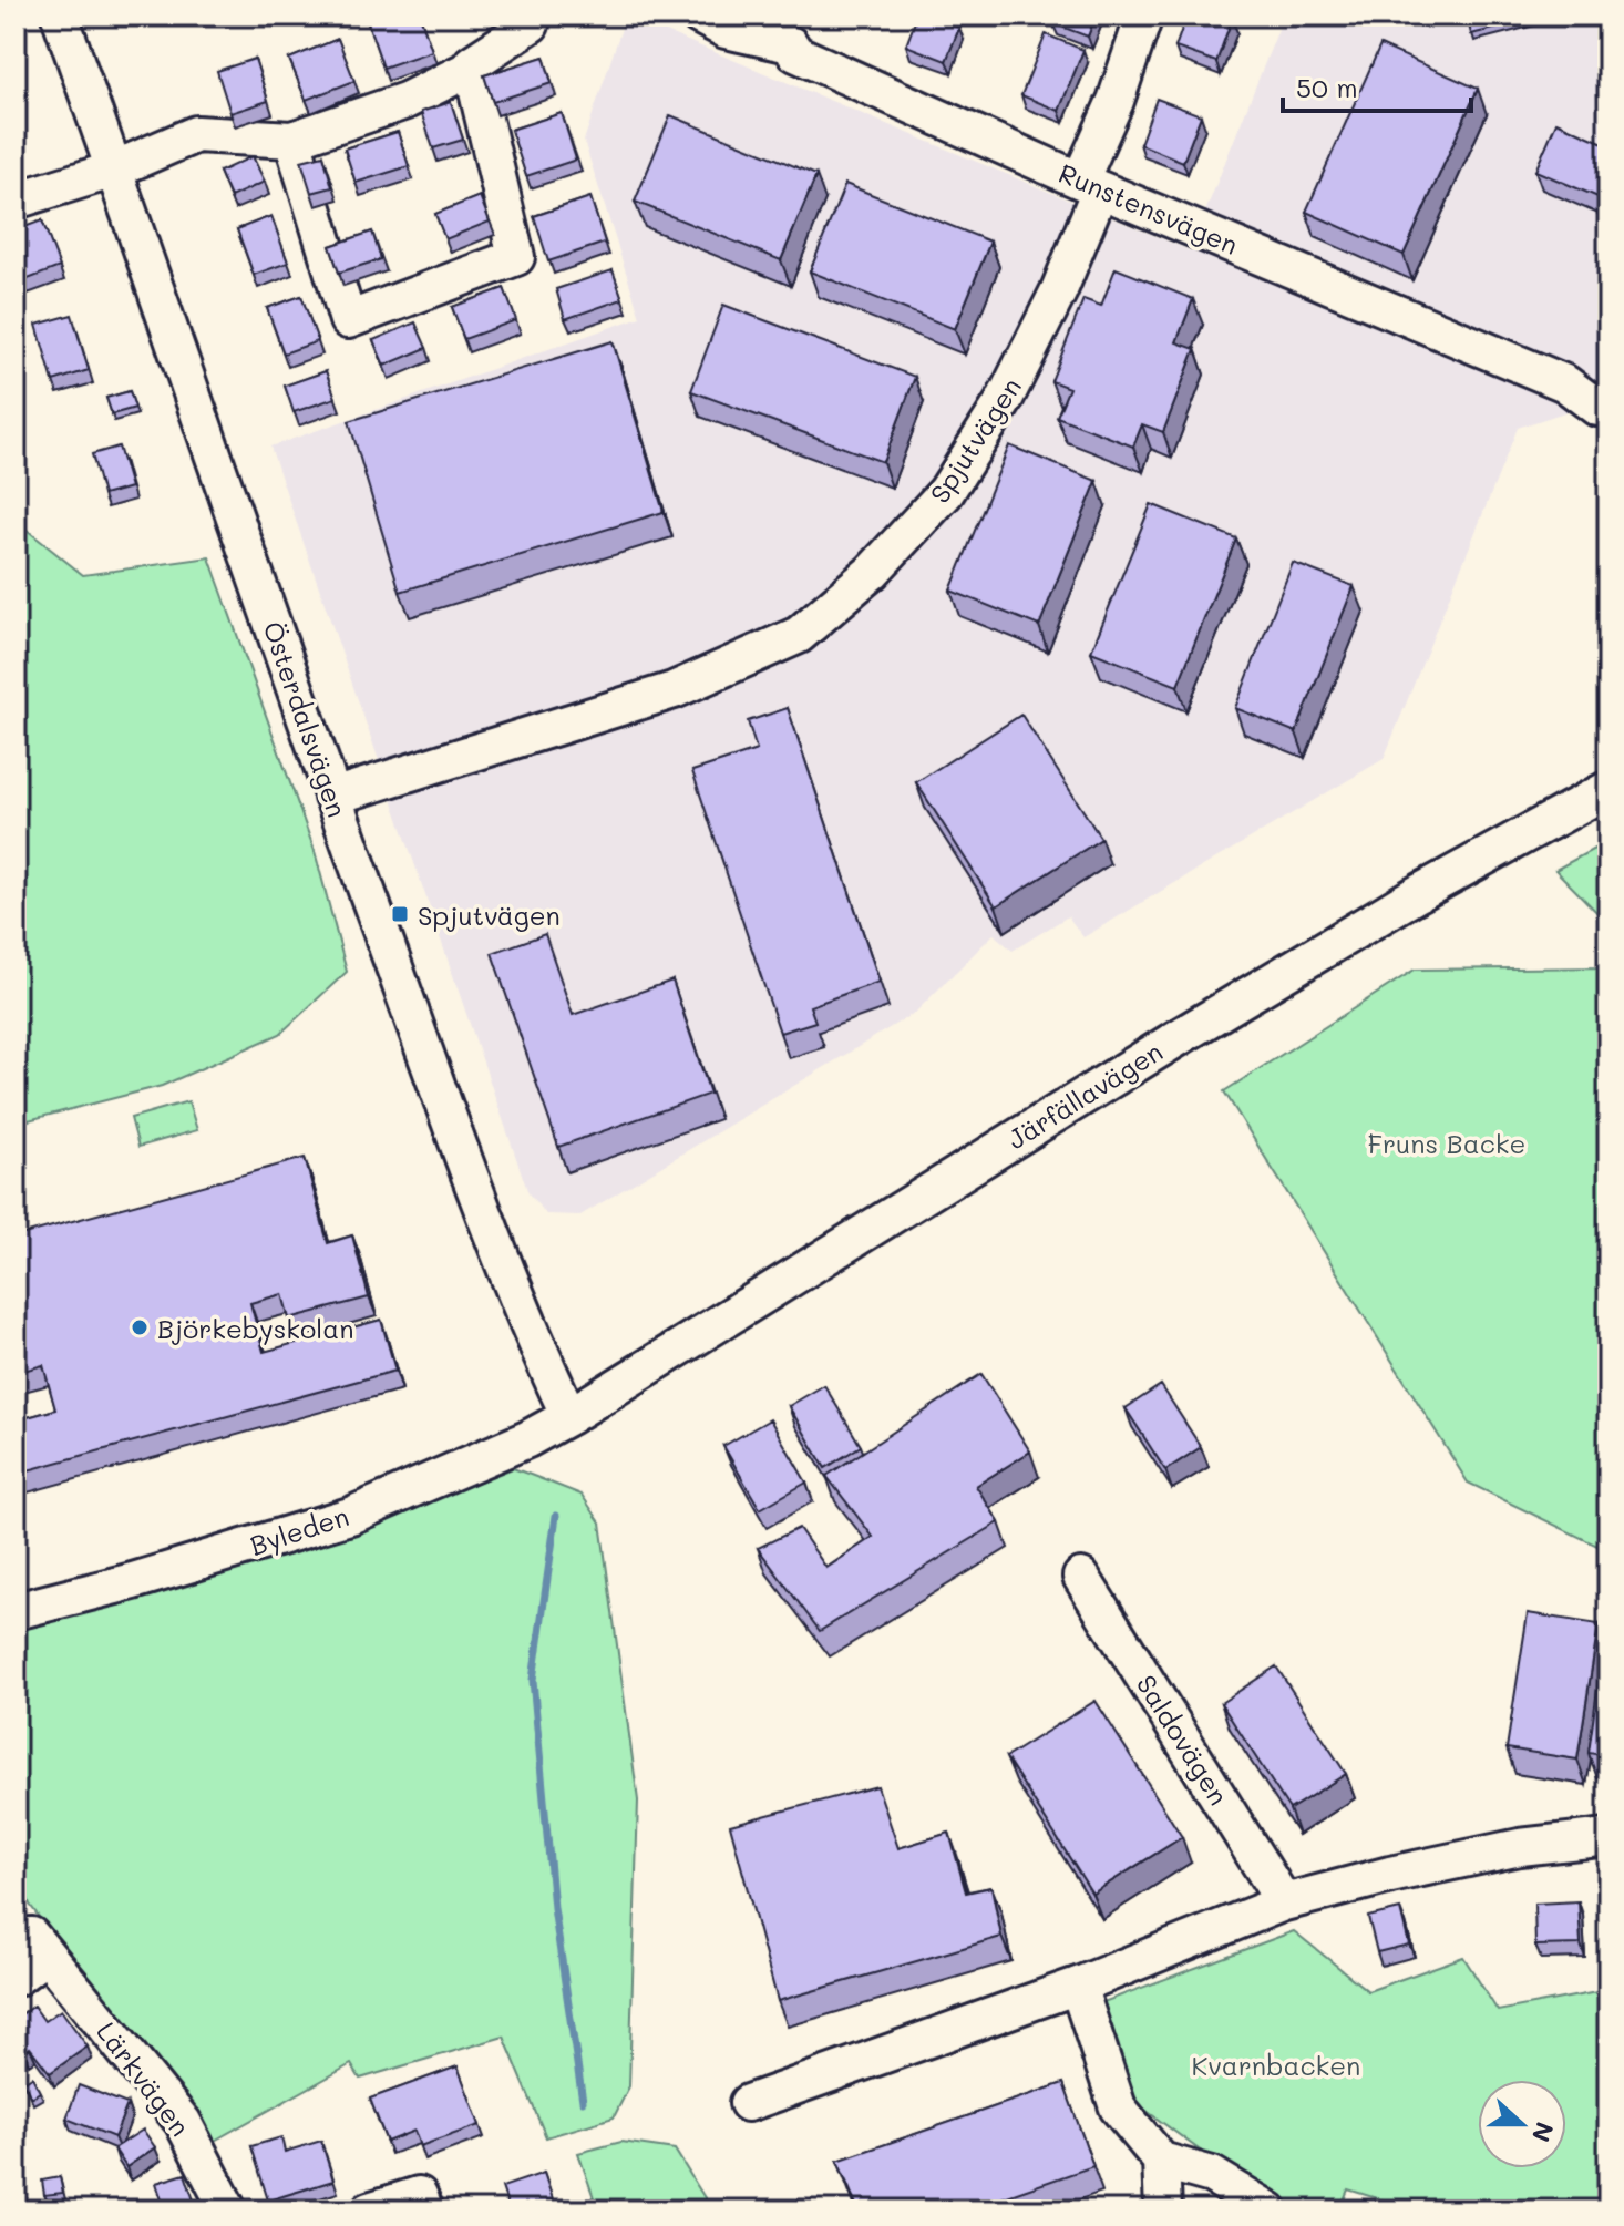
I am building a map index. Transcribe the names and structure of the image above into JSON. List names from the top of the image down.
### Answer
{
  "streets": {
    "street": [
      "Runstensvägen",
      "Spjutvägen",
      "Österdalsvägen",
      "Järfällavägen",
      "Byleden",
      "Saldovägen",
      "Lärkvägen"
    ]
  },
  "crossings": [
    ["Runstensvägen", "Spjutvägen"],
    ["Spjutvägen", "Österdalsvägen"],
    ["Österdalsvägen", "Järfällavägen"],
    ["Österdalsvägen", "Byleden"],
    ["Järfällavägen", "Byleden"]
  ],
  "parks": ["Fruns Backe", "Kvarnbacken"],
  "places": {
    "transit": ["Spjutvägen"],
    "other": ["Björkebyskolan"]
  },
  "scale_bar": "50 m",
  "north": "right"
}
